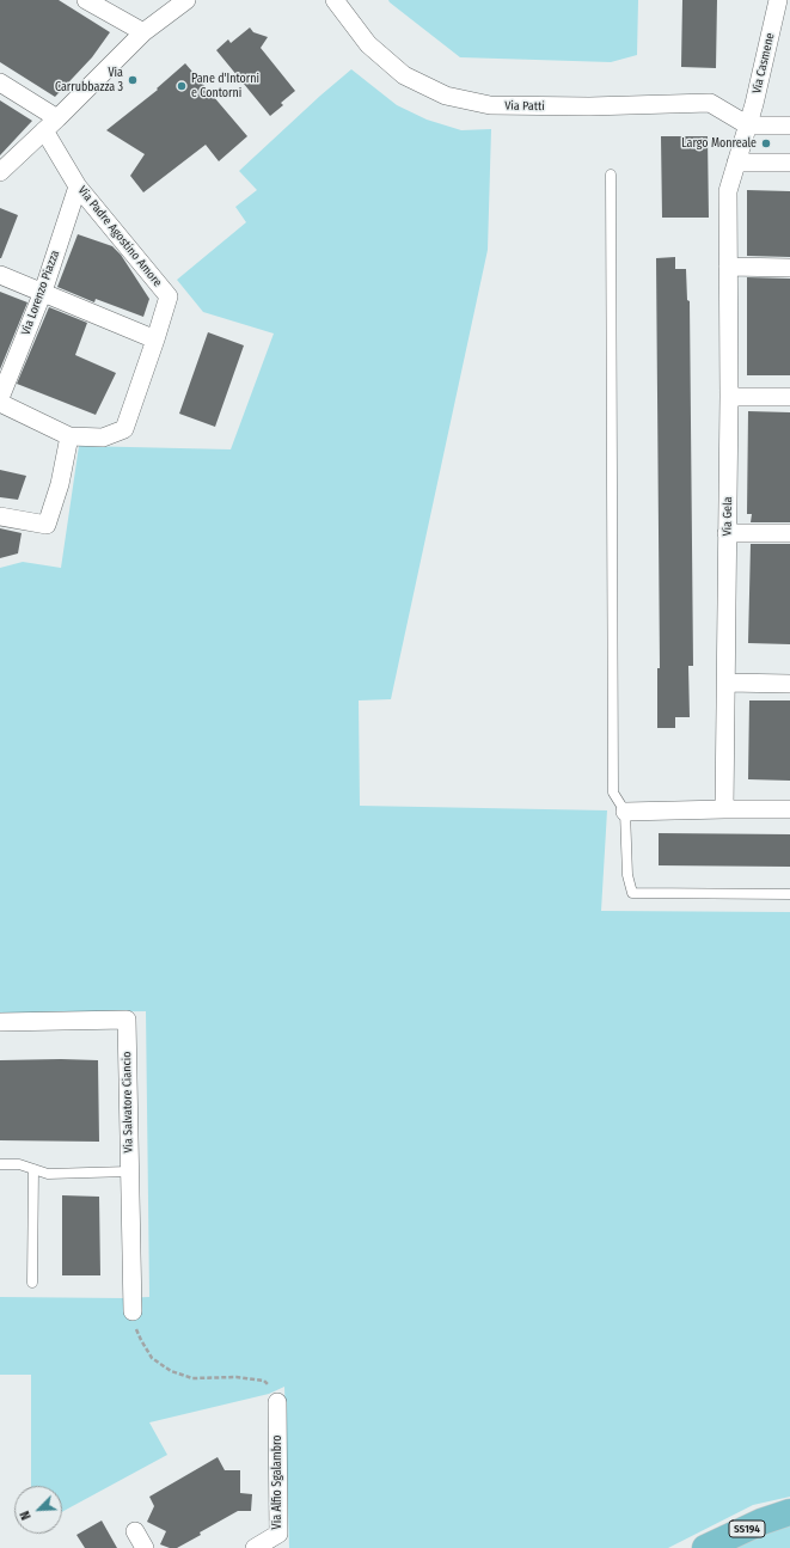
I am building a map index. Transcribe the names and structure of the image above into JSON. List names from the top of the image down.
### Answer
{
  "streets": {
    "main road": ["SS194"],
    "street": [
      "Via Casmene",
      "Via Patti",
      "Via Padre Agostino Amore",
      "Via Lorenzo Piazza",
      "Via Gela",
      "Via Salvatore Ciancio",
      "Via Alfio Sgalambro"
    ]
  },
  "crossings": [
    ["Via Casmene", "Via Patti"],
    ["Via Casmene", "Via Gela"],
    ["Via Patti", "Via Gela"],
    ["Via Padre Agostino Amore", "Via Lorenzo Piazza"]
  ],
  "places": ["Via Carrubbazza 3", "Pane d'Intorni e Contorni", "Largo Monreale"],
  "north": "bottom left"
}
